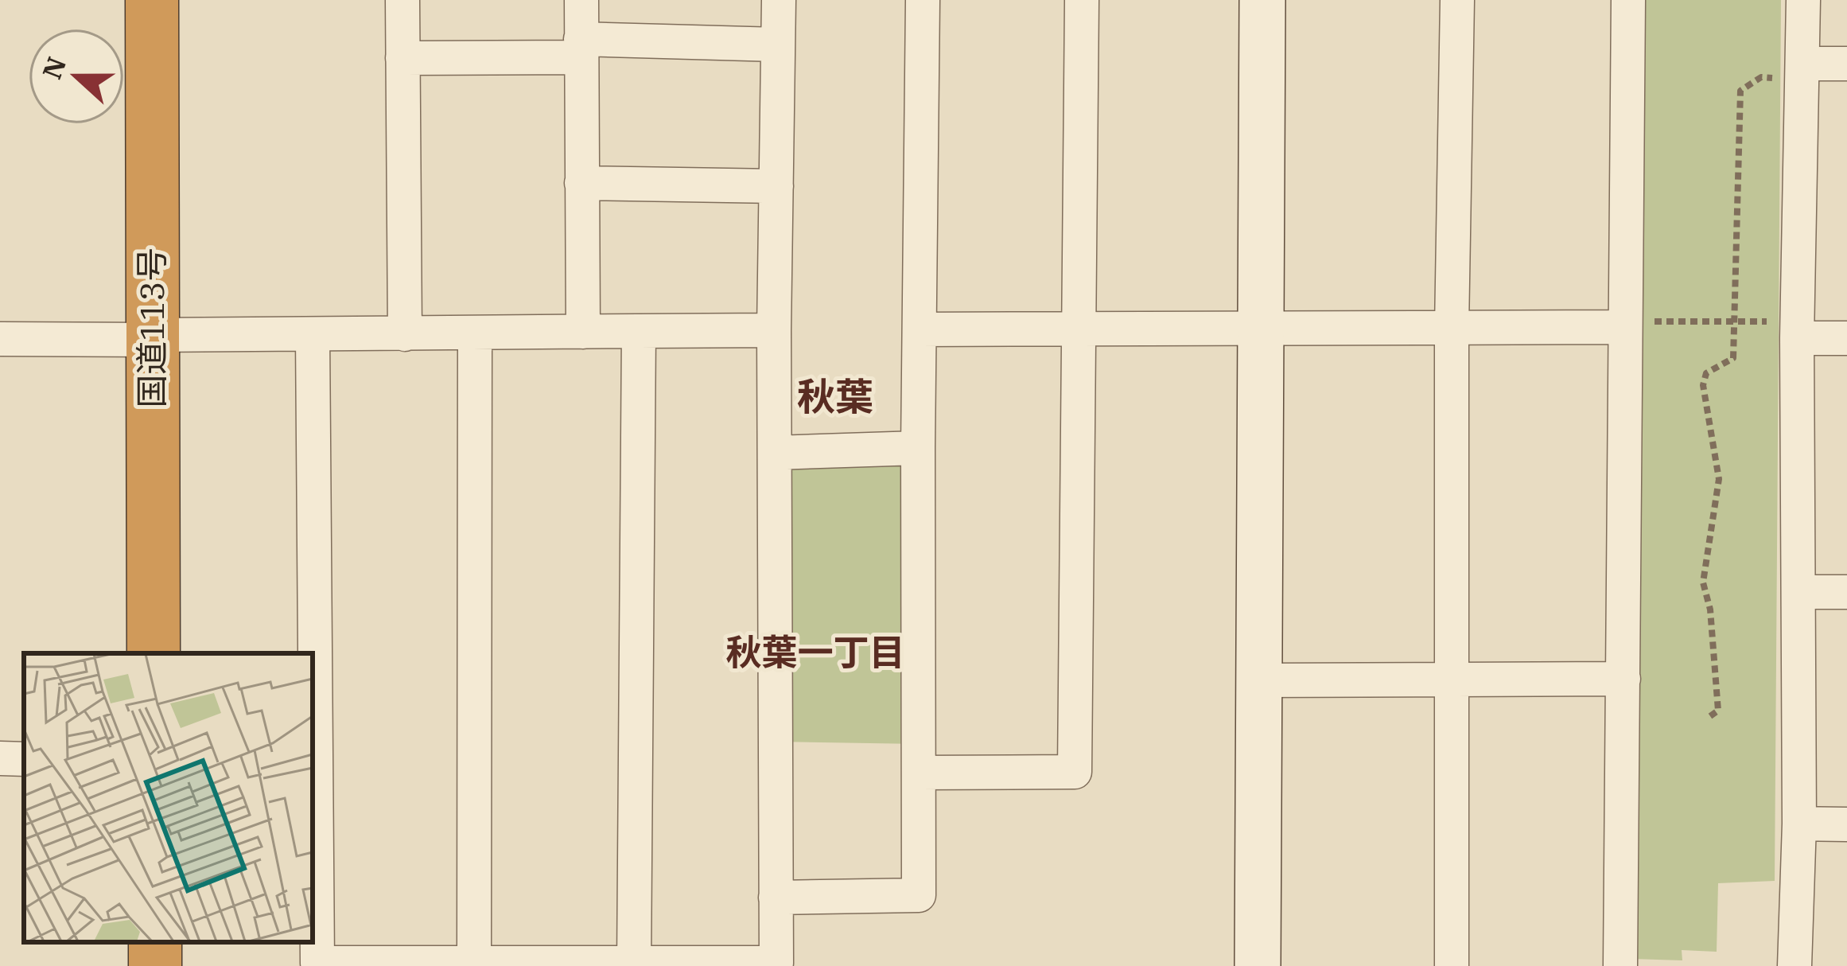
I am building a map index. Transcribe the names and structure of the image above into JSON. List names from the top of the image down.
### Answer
{
  "streets": {
    "highway": ["国道113号"]
  },
  "districts": ["秋葉", "秋葉一丁目"],
  "north": "left"
}
